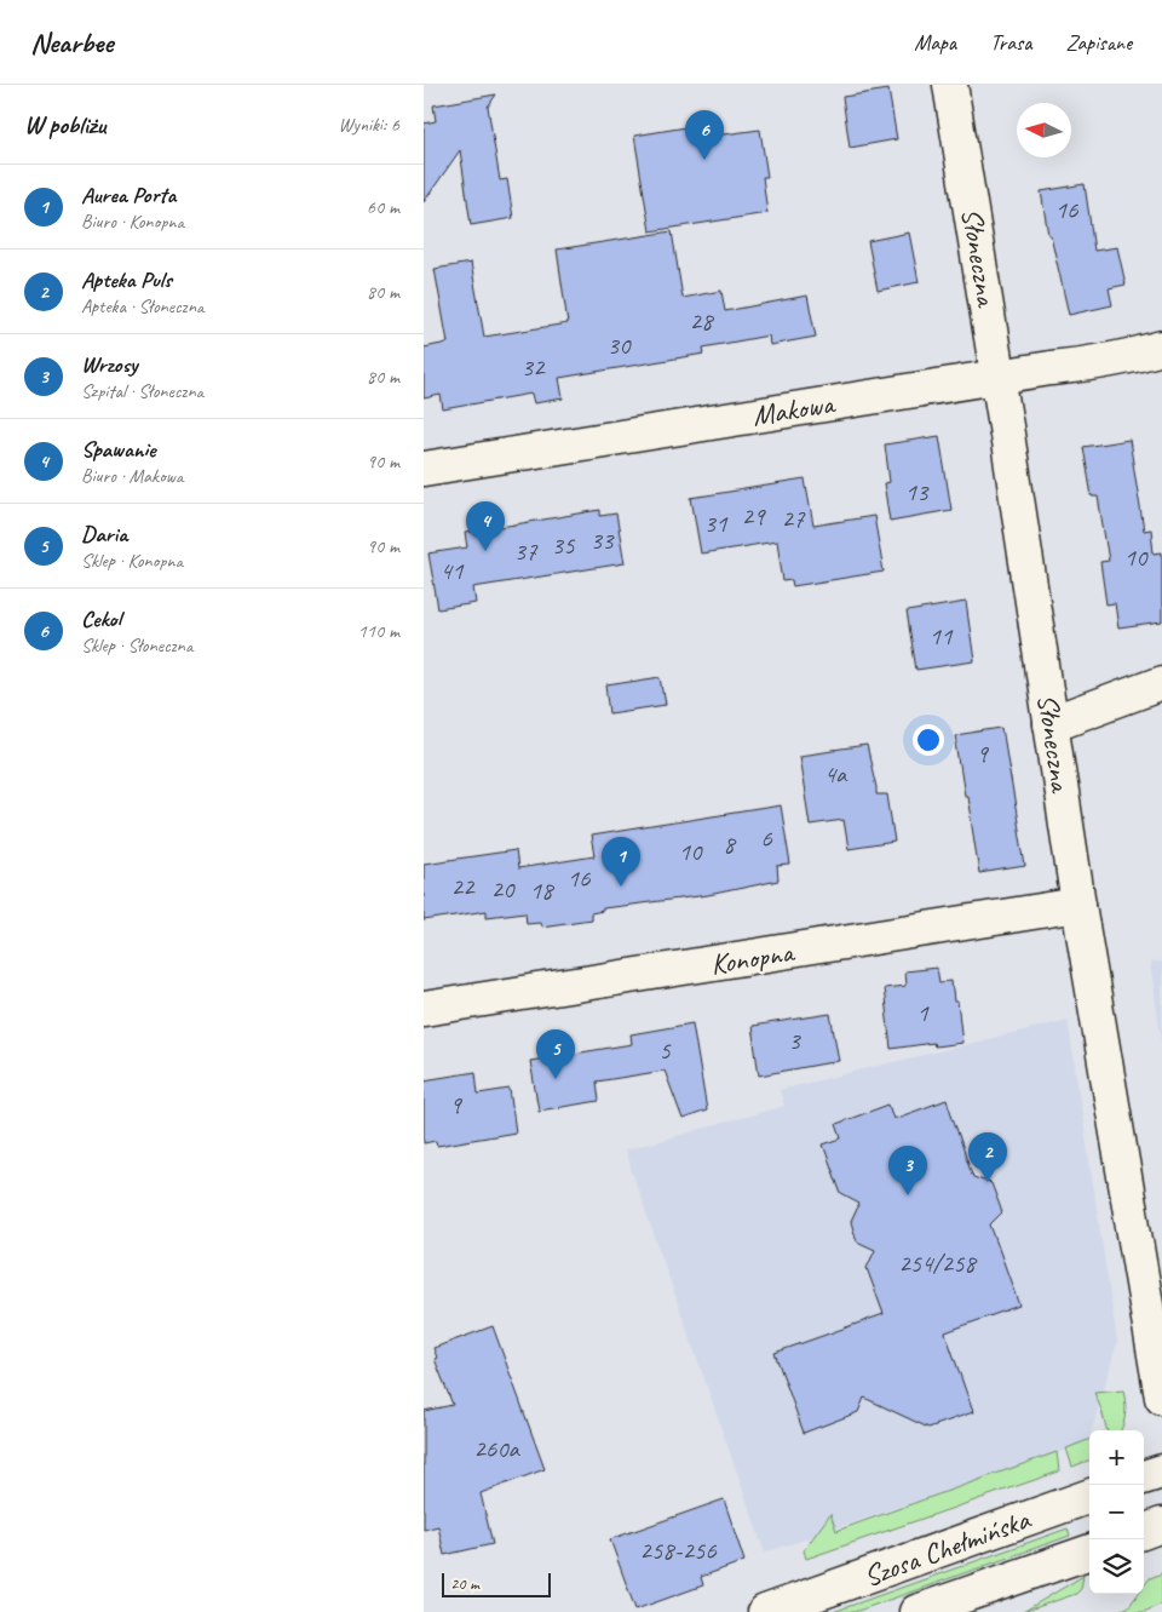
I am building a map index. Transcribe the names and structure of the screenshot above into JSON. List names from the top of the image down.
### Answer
{
  "streets": {
    "street": [
      "Słoneczna",
      "Makowa",
      "Konopna",
      "Szosa Chełmińska"
    ]
  },
  "crossings": [
    ["Słoneczna", "Makowa"],
    ["Słoneczna", "Konopna"]
  ],
  "house_numbers": [
    "16",
    "28",
    "30",
    "32",
    "13",
    "29",
    "27",
    "31",
    "33",
    "35",
    "37",
    "10",
    "41",
    "11",
    "9",
    "4a",
    "6",
    "8",
    "10",
    "16",
    "22",
    "20",
    "18",
    "1",
    "3",
    "5",
    "9",
    "254/258",
    "260a",
    "258-256"
  ],
  "scale_bar": "20 m",
  "north": "left",
  "page": {
    "header": "Nearbee",
    "nav": ["Mapa", "Trasa", "Zapisane"],
    "heading": ["W pobliżu", "Wyniki: 6"],
    "pins": [
      "6",
      "4",
      "1",
      "5",
      "2",
      "3"
    ],
    "list": [
      {
        "mark": "1",
        "name": "Aurea Porta",
        "note": "Biuro · Konopna",
        "value": "60 m"
      },
      {
        "mark": "2",
        "name": "Apteka Puls",
        "note": "Apteka · Słoneczna",
        "value": "80 m"
      },
      {
        "mark": "3",
        "name": "Wrzosy",
        "note": "Szpital · Słoneczna",
        "value": "80 m"
      },
      {
        "mark": "4",
        "name": "Spawanie",
        "note": "Biuro · Makowa",
        "value": "90 m"
      },
      {
        "mark": "5",
        "name": "Daria",
        "note": "Sklep · Konopna",
        "value": "90 m"
      },
      {
        "mark": "6",
        "name": "Cekol",
        "note": "Sklep · Słoneczna",
        "value": "110 m"
      }
    ],
    "map_buttons": ["+", "−"],
    "scale": "20 m"
  }
}
